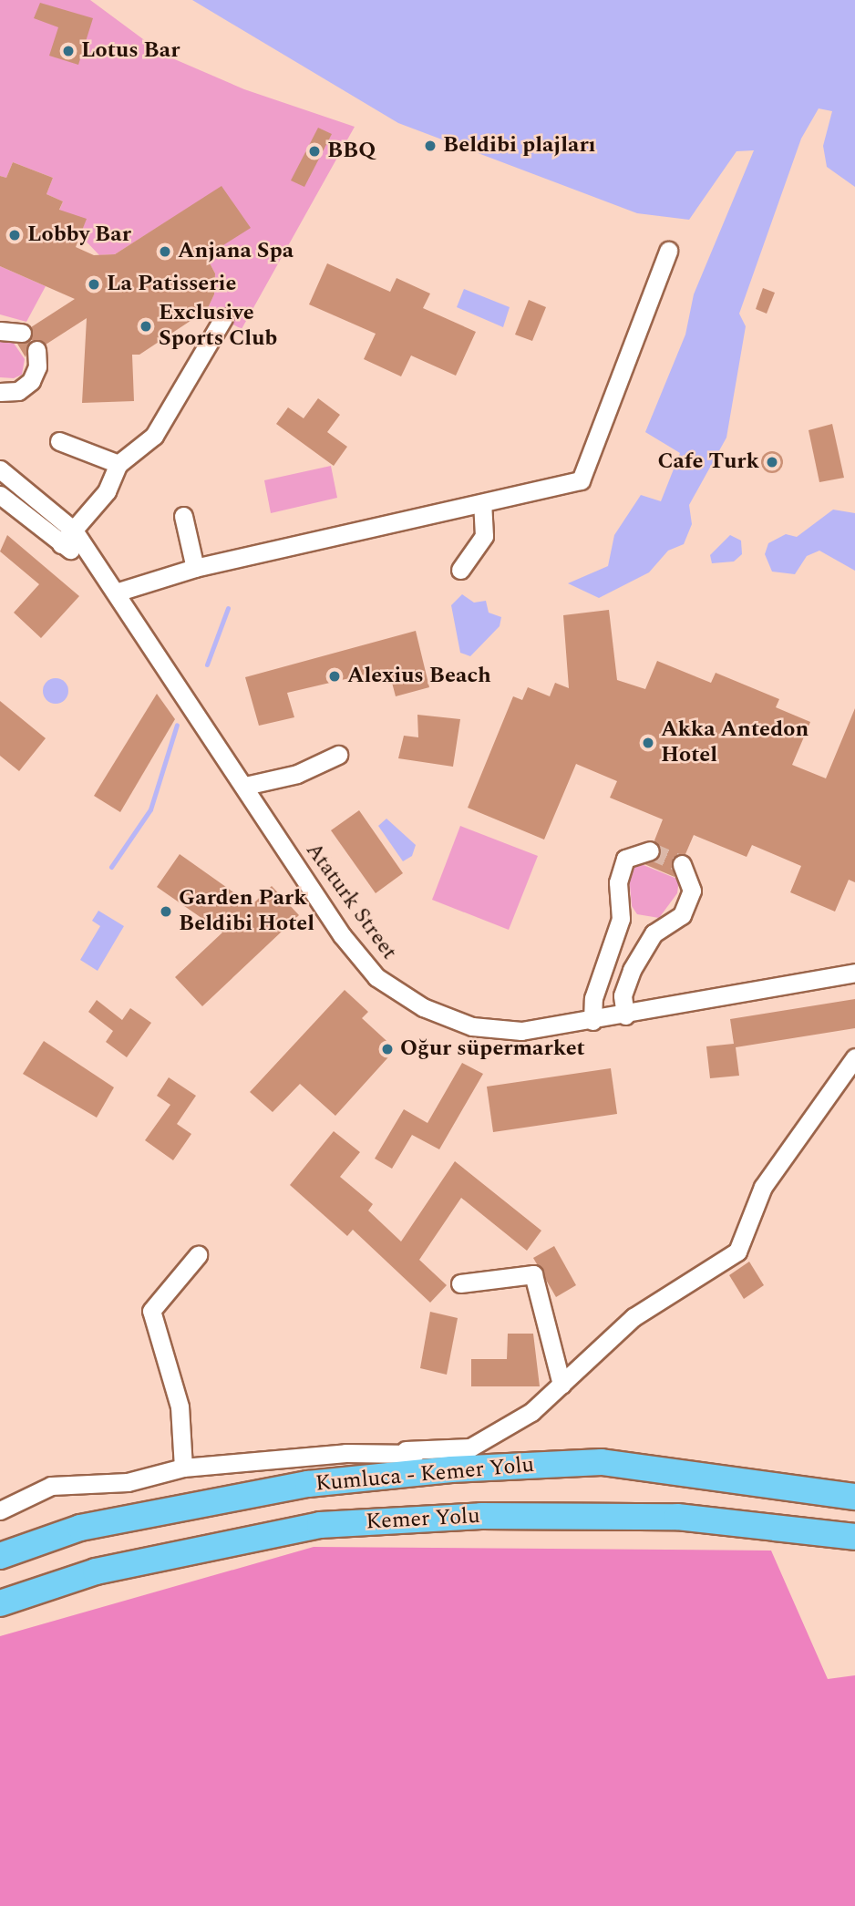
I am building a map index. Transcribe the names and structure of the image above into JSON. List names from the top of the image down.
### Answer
{
  "streets": {
    "highway": ["Kumluca - Kemer Yolu", "Kemer Yolu"],
    "street": ["Ataturk Street"]
  },
  "places": [
    "Lotus Bar",
    "Beldibi plajları",
    "BBQ",
    "Lobby Bar",
    "Anjana Spa",
    "La Patisserie",
    "Exclusive Sports Club",
    "Cafe Turk",
    "Alexius Beach",
    "Akka Antedon Hotel",
    "Garden Park Beldibi Hotel",
    "Oğur süpermarket"
  ]
}
